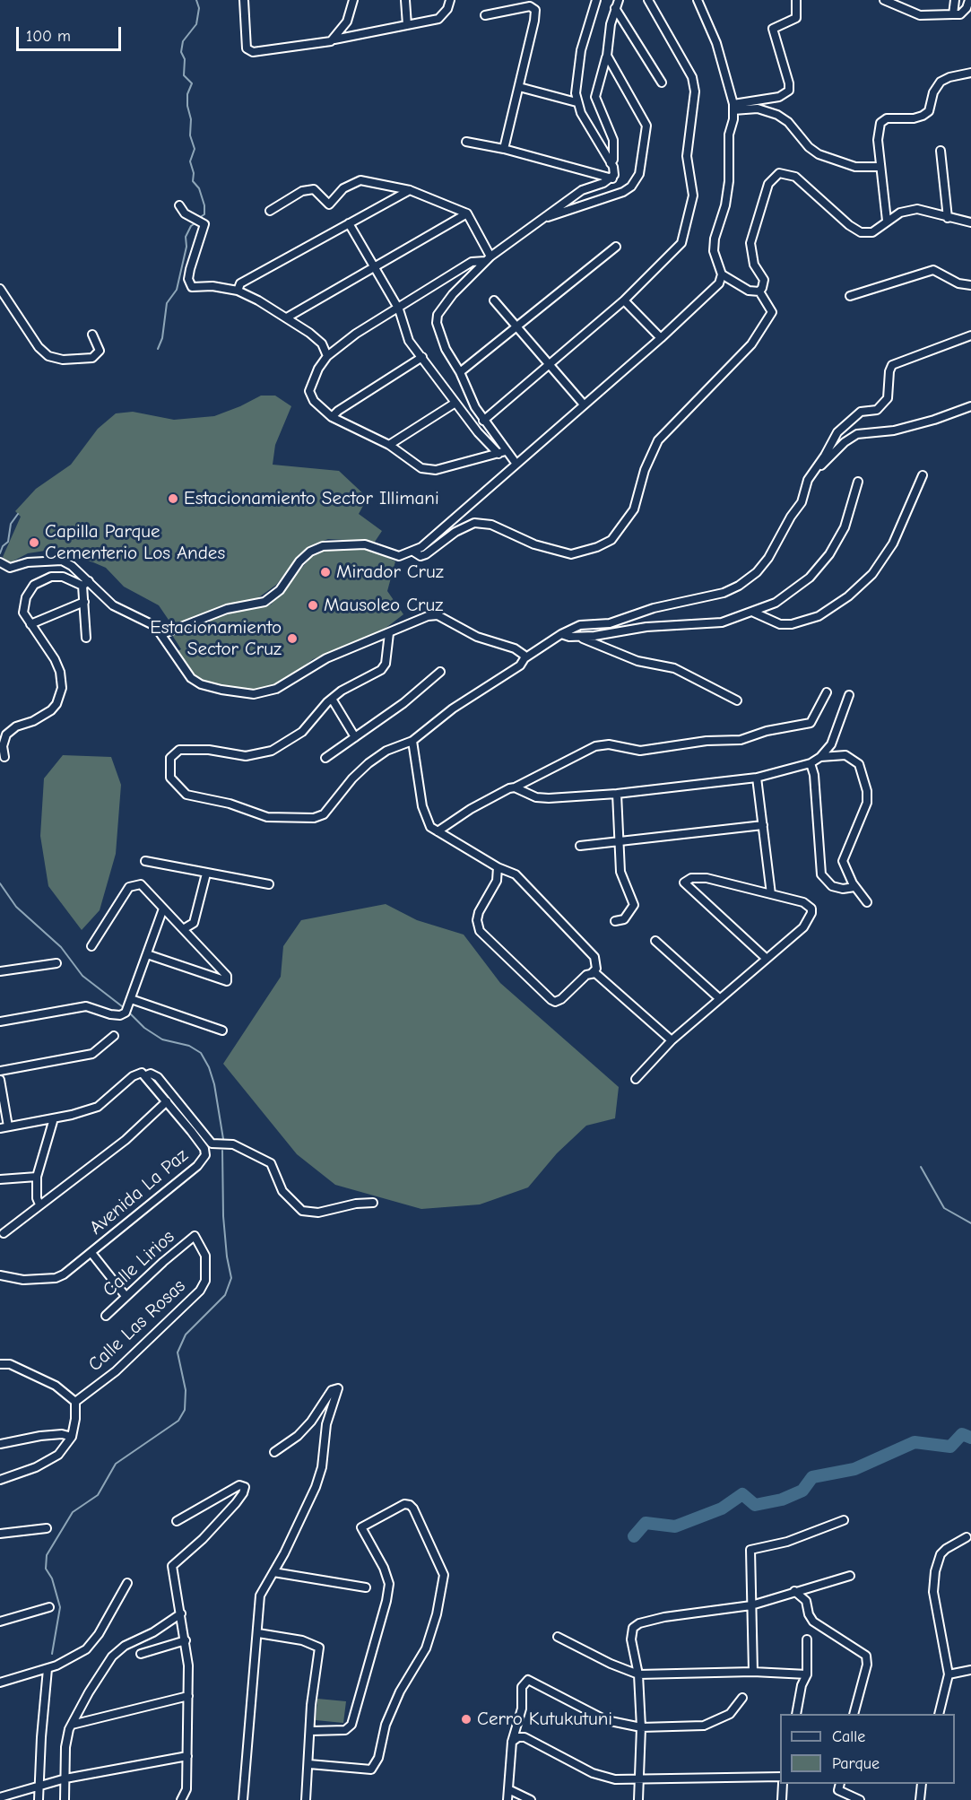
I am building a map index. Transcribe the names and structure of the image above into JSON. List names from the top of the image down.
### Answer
{
  "streets": {
    "street": ["Avenida La Paz", "Calle Lirios", "Calle Las Rosas"]
  },
  "crossings": [
    ["Calle Lirios", "Calle Las Rosas"]
  ],
  "places": [
    "Estacionamiento Sector Illimani",
    "Capilla Parque Cementerio Los Andes",
    "Mirador Cruz",
    "Mausoleo Cruz",
    "Estacionamiento Sector Cruz",
    "Cerro Kutukutuni"
  ],
  "legend": ["Calle", "Parque"],
  "scale_bar": "100 m"
}
